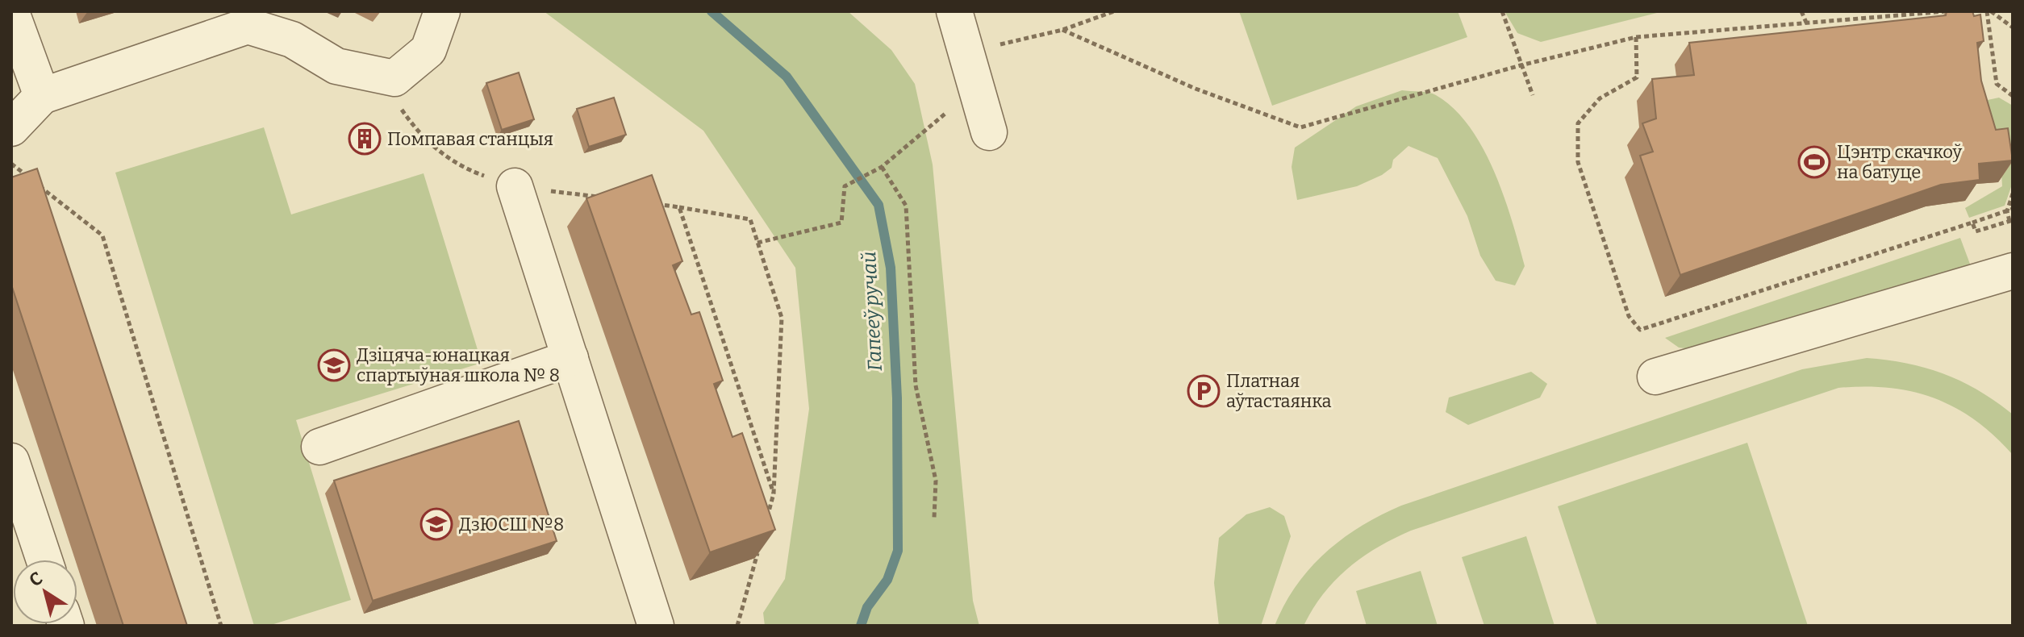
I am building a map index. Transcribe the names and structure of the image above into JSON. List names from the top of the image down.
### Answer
{
  "water": ["Гапееў ручай"],
  "places": {
    "building": ["Помпавая станцыя"],
    "sports": ["Цэнтр скачкоў на батуце"],
    "school or university": ["Дзіцяча-юнацкая спартыўная школа № 8", "ДзЮСШ №8"],
    "parking": ["Платная аўтастаянка"]
  },
  "north": "top left"
}
